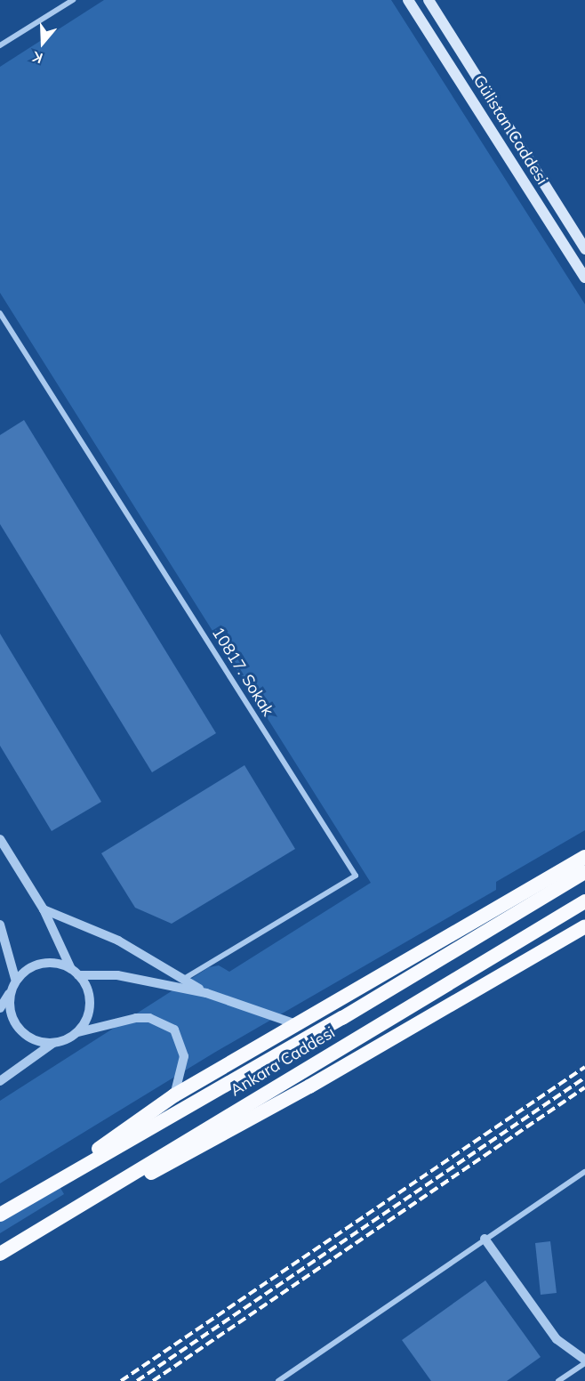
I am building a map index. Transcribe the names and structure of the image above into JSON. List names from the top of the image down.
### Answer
{
  "streets": {
    "highway": ["Ankara Caddesi"],
    "main road": ["Gülistan Caddesi"],
    "street": ["10817. Sokak"]
  },
  "north": "bottom"
}
